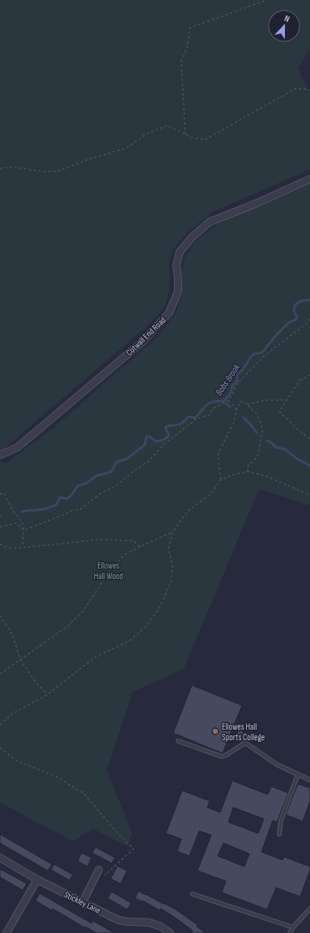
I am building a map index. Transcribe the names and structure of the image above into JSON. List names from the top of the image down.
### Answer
{
  "streets": {
    "street": ["Cotwall End Road", "Stickley Lane"]
  },
  "water": ["Bobs Brook"],
  "parks": ["Ellowes Hall Wood"],
  "places": ["Ellowes Hall Sports College"],
  "north": "top"
}
